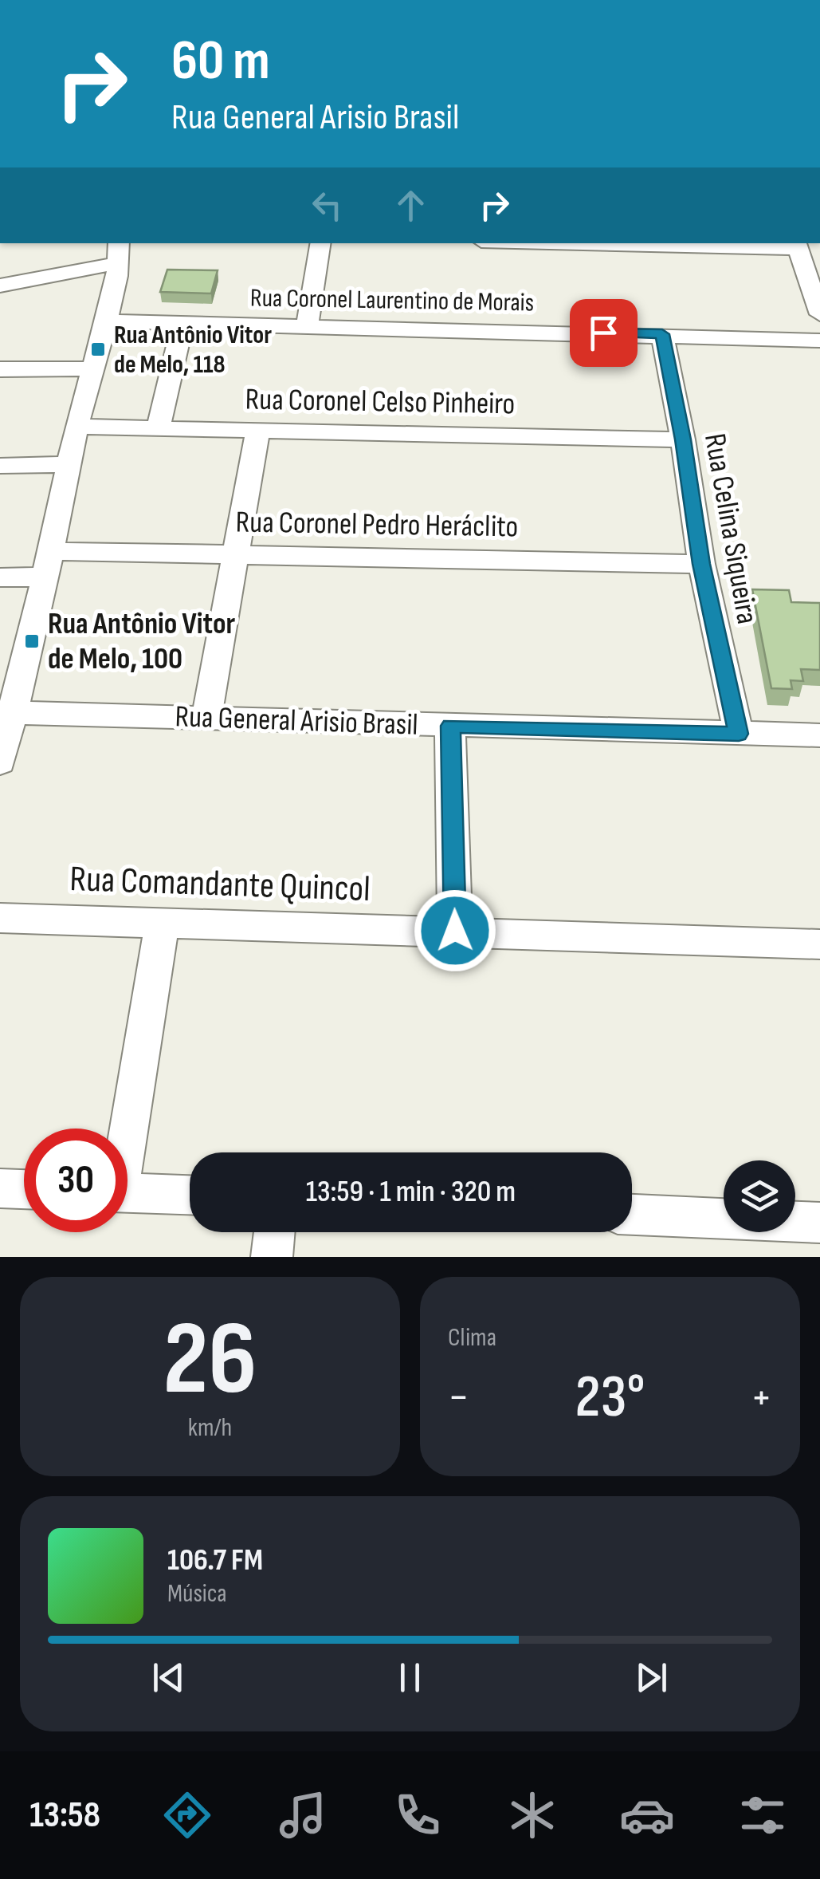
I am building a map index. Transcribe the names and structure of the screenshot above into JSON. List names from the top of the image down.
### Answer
{
  "streets": {
    "street": [
      "Rua Coronel Laurentino de Morais",
      "Rua Coronel Celso Pinheiro",
      "Rua Coronel Pedro Heráclito",
      "Rua Celina Siqueira",
      "Rua General Arisio Brasil",
      "Rua Comandante Quincol"
    ]
  },
  "crossings": [
    ["Rua Coronel Laurentino de Morais", "Rua Celina Siqueira"],
    ["Rua Coronel Celso Pinheiro", "Rua Celina Siqueira"],
    ["Rua Coronel Pedro Heráclito", "Rua Celina Siqueira"],
    ["Rua Celina Siqueira", "Rua General Arisio Brasil"]
  ],
  "places": {
    "transit": ["Rua Antônio Vitor de Melo, 118", "Rua Antônio Vitor de Melo, 100"]
  },
  "page": {
    "turn": ["60 m", "Rua General Arisio Brasil"],
    "limit": "30",
    "trip": "13:59 · 1 min · 320 m",
    "tile": [
      ["26", "km/h"],
      "Clima"
    ],
    "heat": ["−", "23°", "+"],
    "song": ["106.7 FM", "Música"],
    "tabs": "13:58"
  }
}
